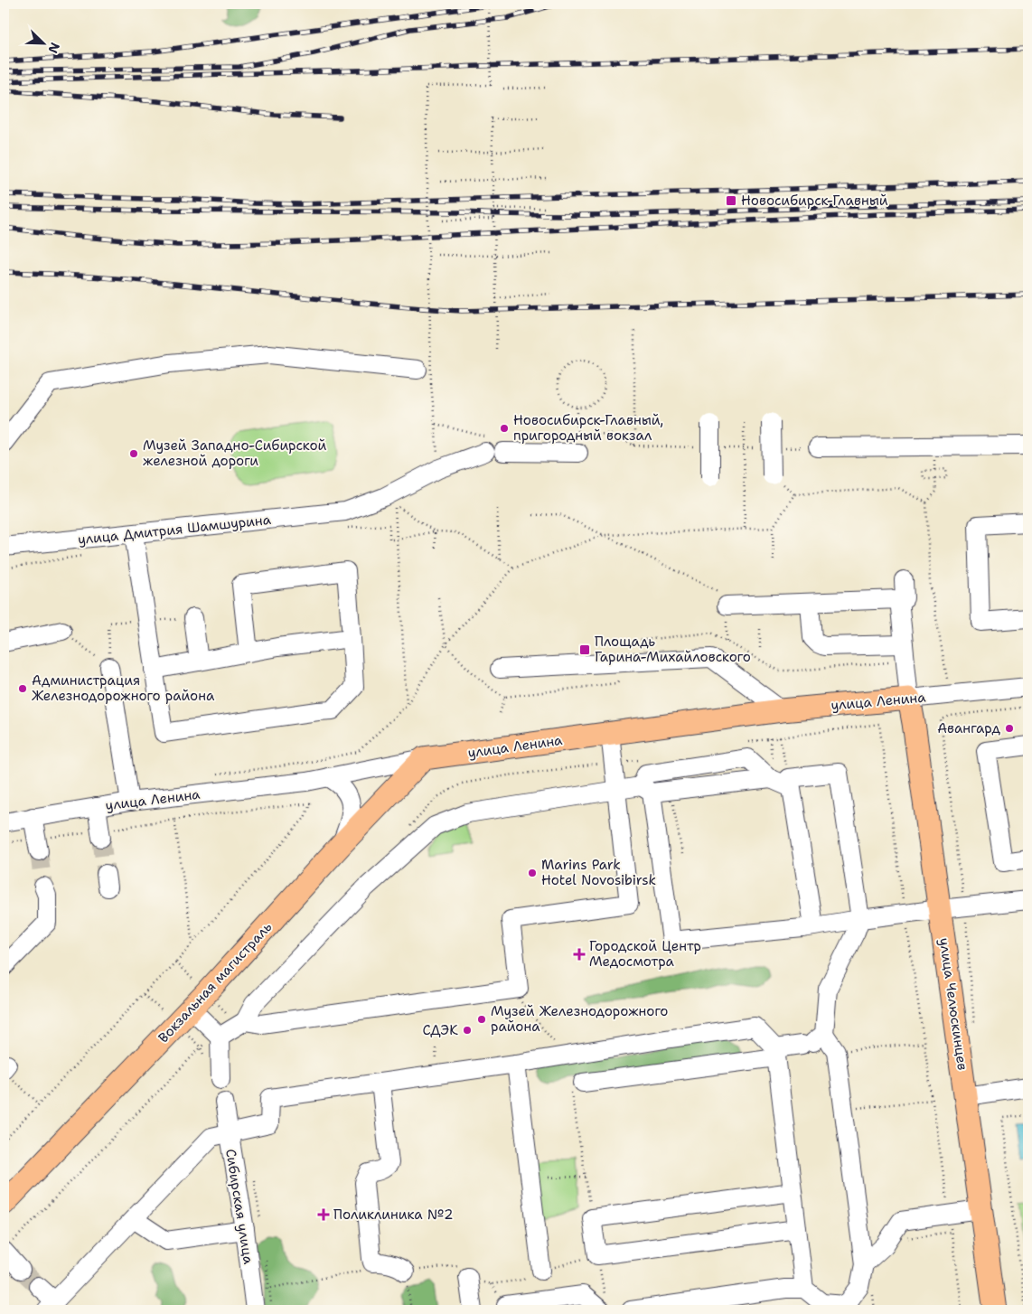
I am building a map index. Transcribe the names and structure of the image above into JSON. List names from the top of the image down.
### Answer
{
  "streets": {
    "main road": ["улица Ленина", "Вокзальная магистраль", "улица Челюскинцев"],
    "street": ["улица Дмитрия Шамшурина", "Сибирская улица"]
  },
  "crossings": [
    ["улица Ленина", "Вокзальная магистраль"],
    ["улица Ленина", "улица Челюскинцев"]
  ],
  "places": {
    "transit": ["Новосибирск-Главный", "Площадь Гарина-Михайловского"],
    "other": [
      "Новосибирск-Главный, пригородный вокзал",
      "Музей Западно-Сибирской железной дороги",
      "Администрация Железнодорожного района",
      "Авангард",
      "Marins Park Hotel Novosibirsk",
      "Музей Железнодорожного района",
      "СДЭК"
    ],
    "health": ["Городской Центр Медосмотра", "Поликлиника №2"]
  },
  "north": "bottom right"
}
